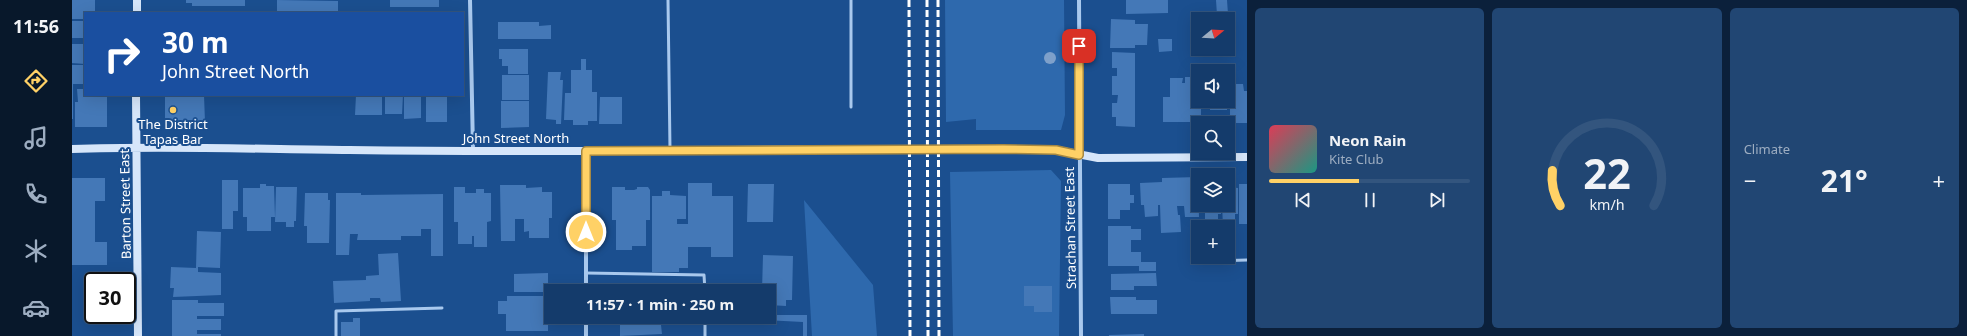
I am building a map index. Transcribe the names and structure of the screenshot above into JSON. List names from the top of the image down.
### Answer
{
  "streets": {
    "main road": ["John Street North", "Barton Street East"],
    "street": ["Strachan Street East"]
  },
  "crossings": [
    ["John Street North", "Barton Street East"],
    ["John Street North", "Strachan Street East"]
  ],
  "places": ["The District Tapas Bar"],
  "north": "right",
  "page": {
    "tabs": "11:56",
    "tile": "Climate",
    "map_buttons": "+",
    "turn": ["30 m", "John Street North"],
    "song": ["Neon Rain", "Kite Club"],
    "heat": ["−", "21°", "+"],
    "limit": "30",
    "trip": "11:57 · 1 min · 250 m",
    "gauge": ["22", "km/h"]
  }
}
